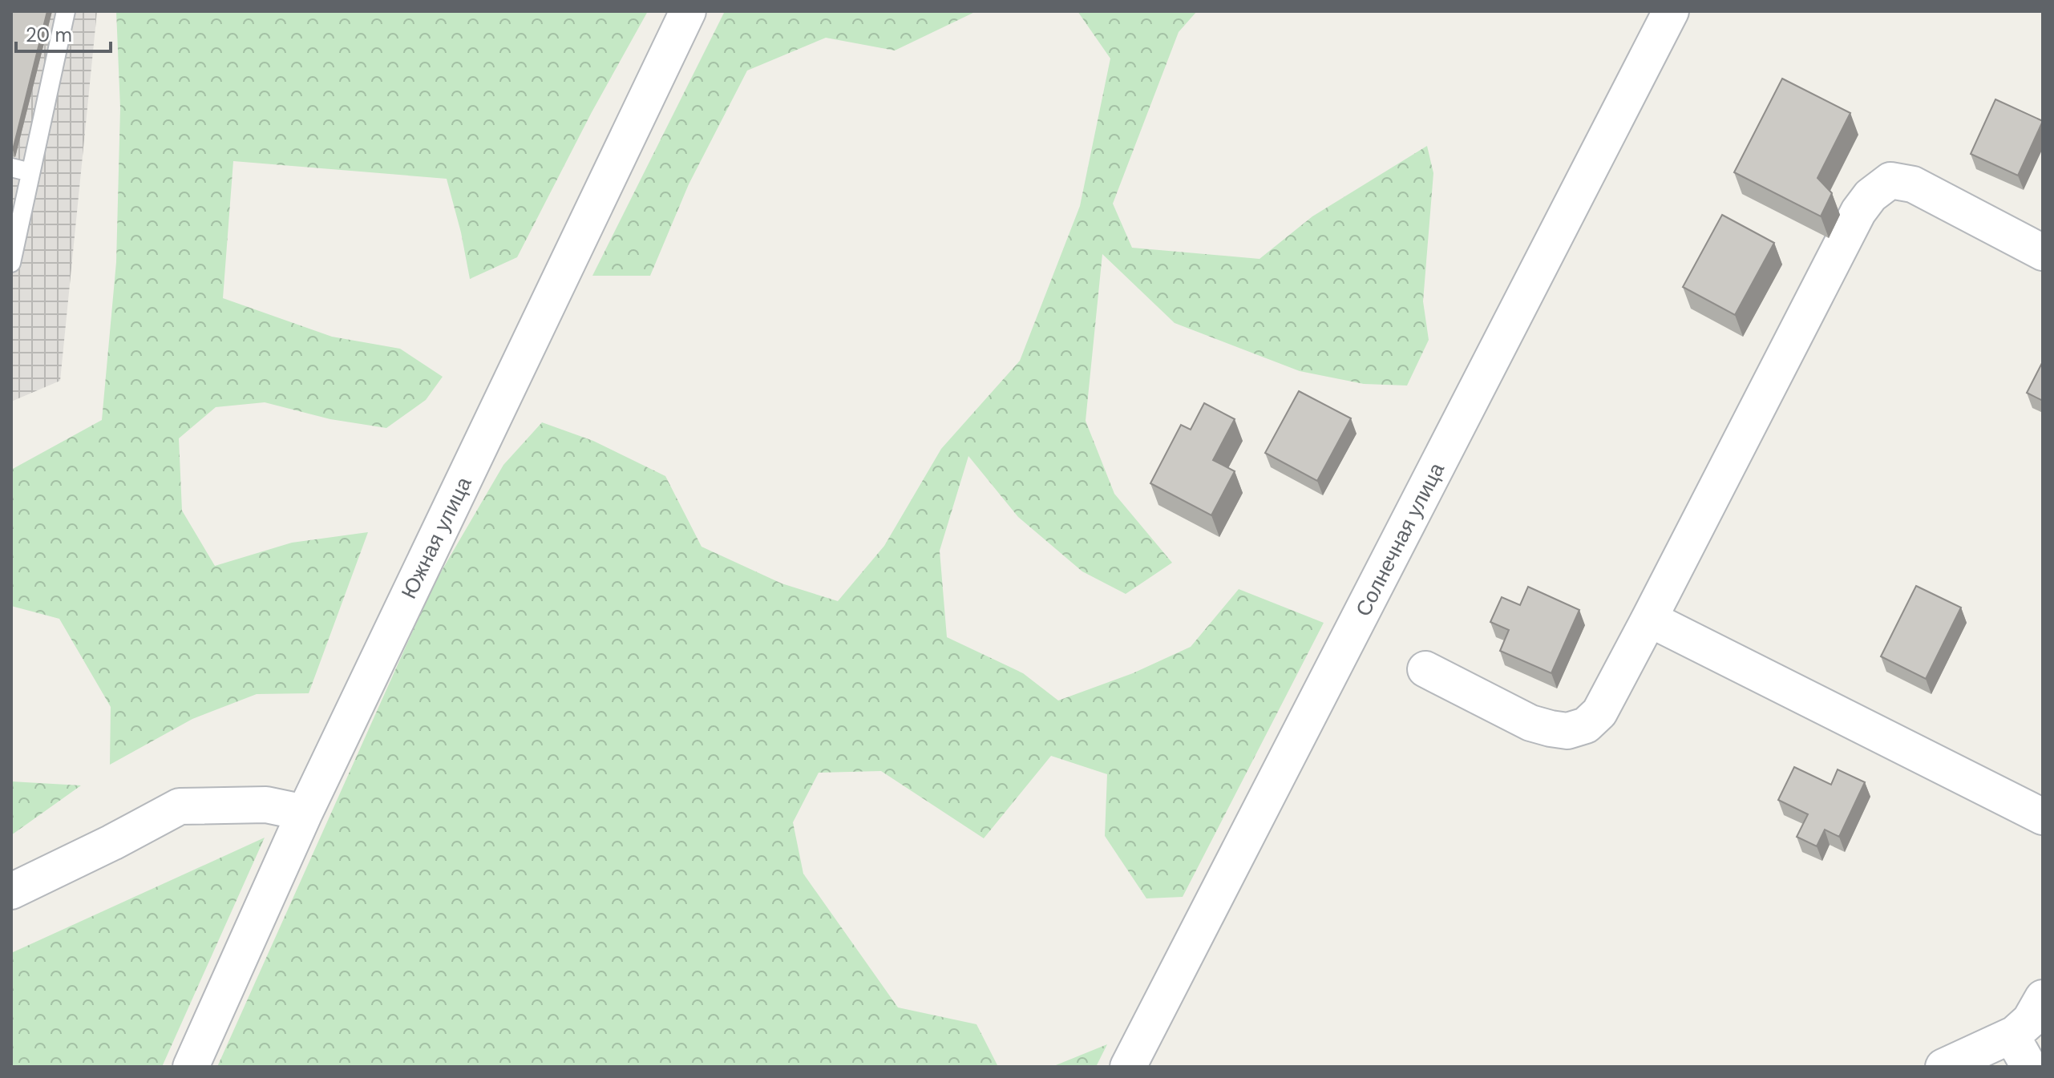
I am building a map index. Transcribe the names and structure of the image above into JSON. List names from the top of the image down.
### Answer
{
  "streets": {
    "street": ["Южная улица", "Солнечная улица"]
  },
  "scale_bar": "20 m"
}
